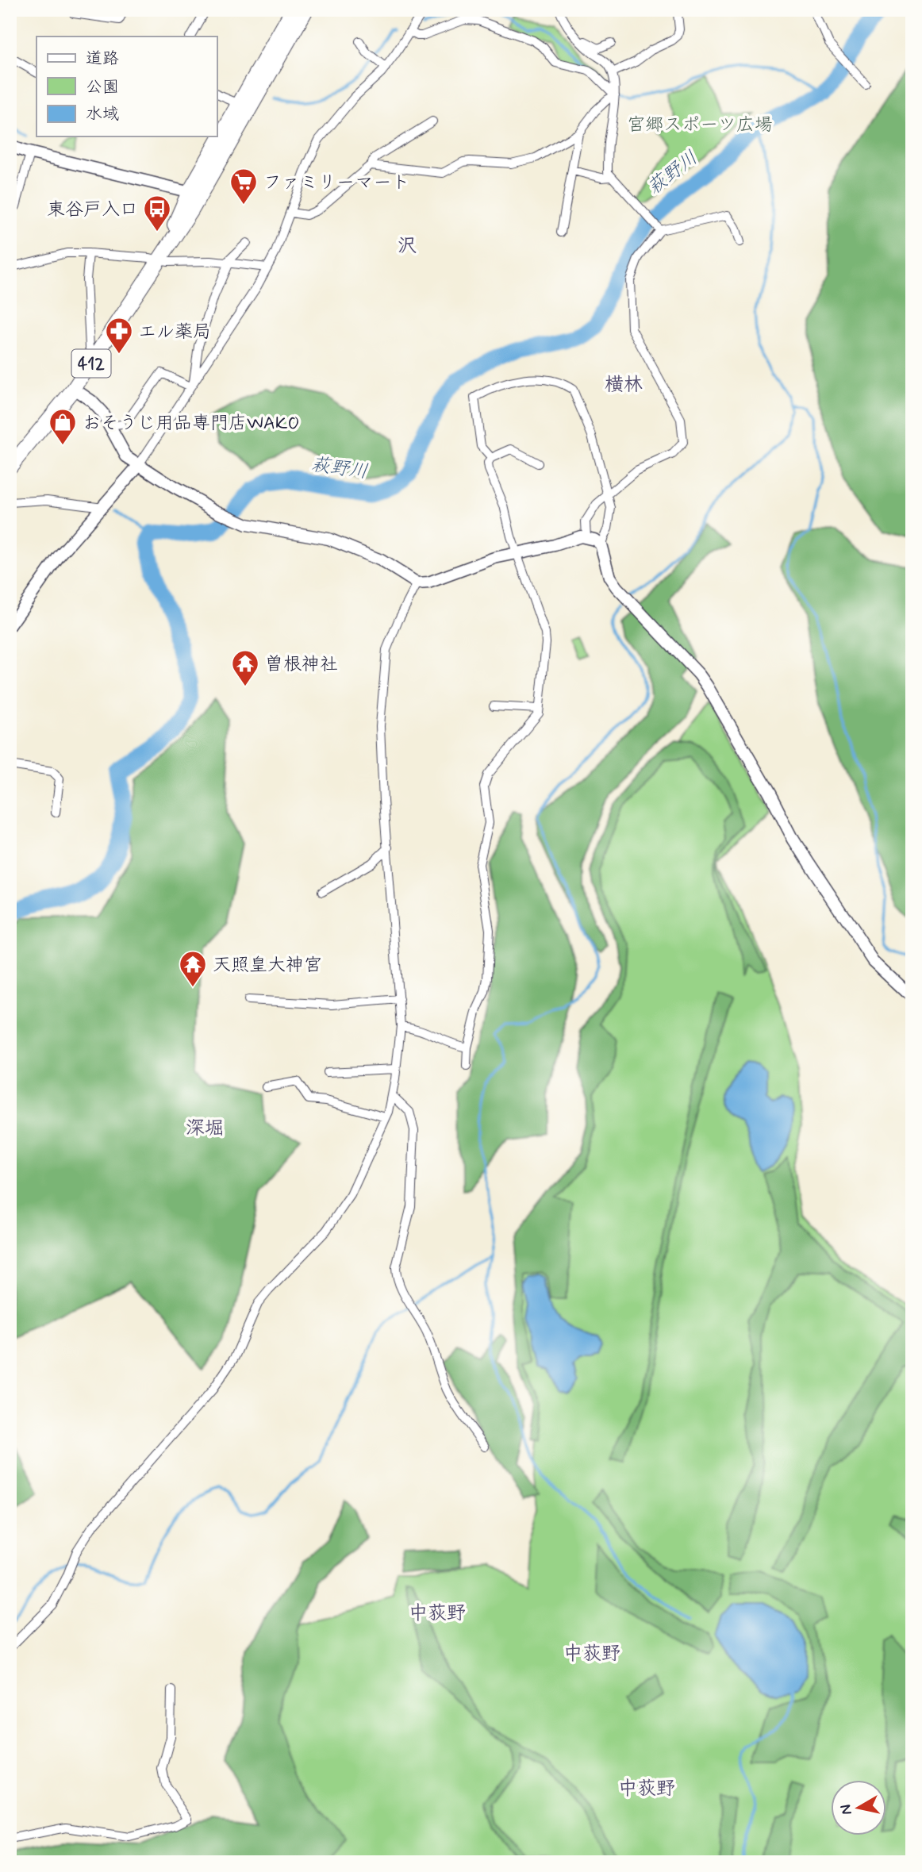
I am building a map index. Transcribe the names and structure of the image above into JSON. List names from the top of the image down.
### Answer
{
  "streets": {
    "highway": ["412"]
  },
  "districts": [
    "沢",
    "横林",
    "深堀",
    "中荻野",
    "中荻野",
    "中荻野"
  ],
  "water": ["萩野川"],
  "parks": ["宮郷スポーツ広場"],
  "places": {
    "supermarket": ["ファミリーマート"],
    "bus stop": ["東谷戸入口"],
    "pharmacy": ["エル薬局"],
    "shop": ["おそうじ用品専門店WAKO"],
    "temple": ["曽根神社", "天照皇大神宮"]
  },
  "legend": ["道路", "公園", "水域"],
  "north": "left"
}
